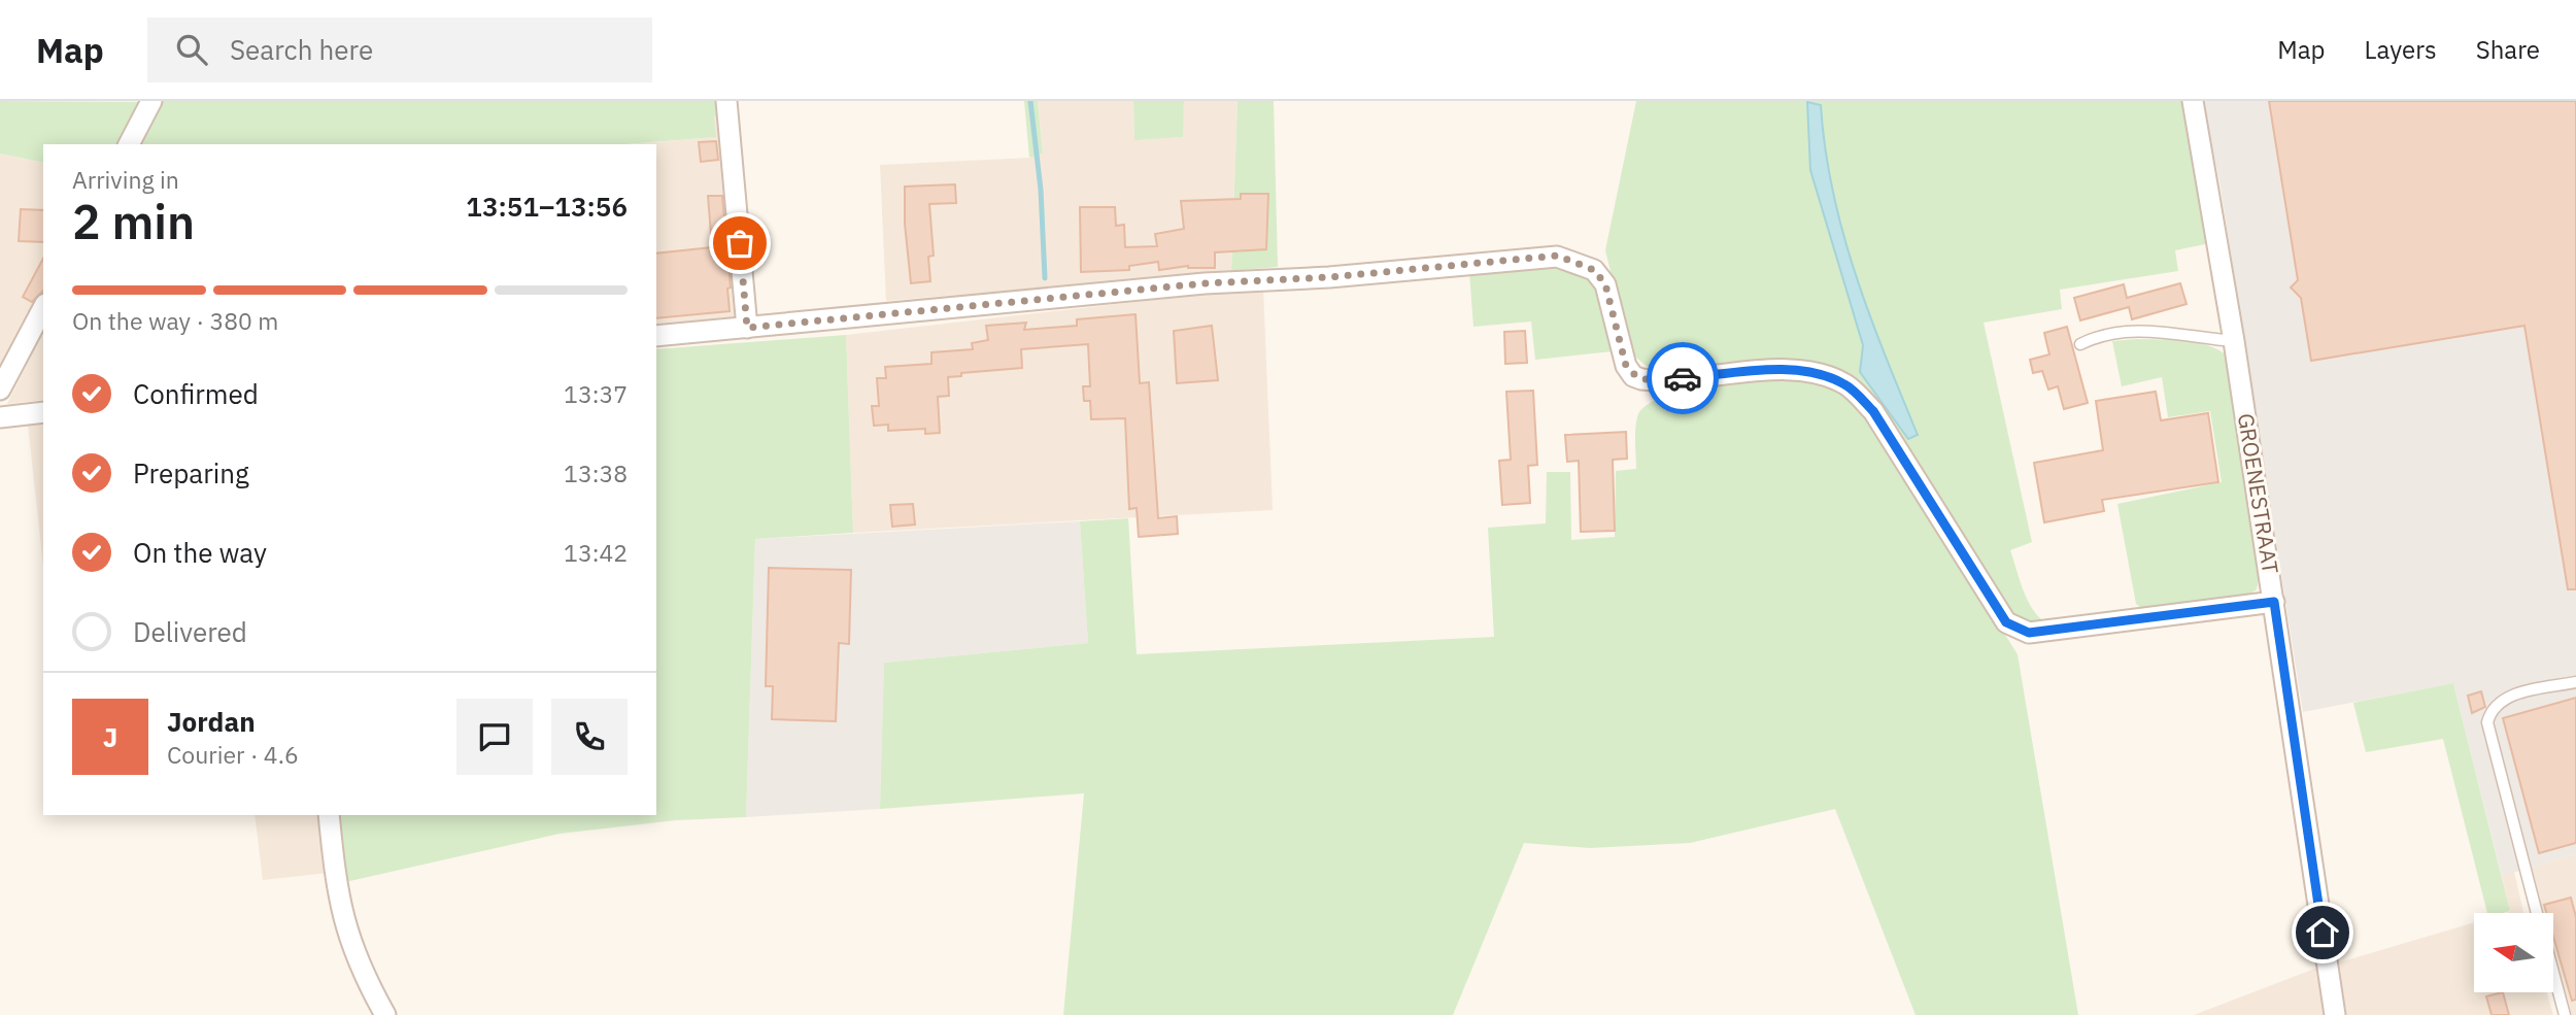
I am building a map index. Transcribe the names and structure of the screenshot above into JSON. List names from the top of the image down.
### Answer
{
  "streets": {
    "street": ["GROENESTRAAT"]
  },
  "north": "left",
  "page": {
    "header": "Map",
    "search": "Search here",
    "nav": ["Map", "Layers", "Share"],
    "heading": ["2 min", "Arriving in", "13:51–13:56"],
    "panel": ["Jordan", "Courier · 4.6"],
    "bar": "On the way · 380 m",
    "list": [
      ["Confirmed", "13:37"],
      ["Preparing", "13:38"],
      ["On the way", "13:42"],
      "Delivered"
    ],
    "round": "J"
  }
}
